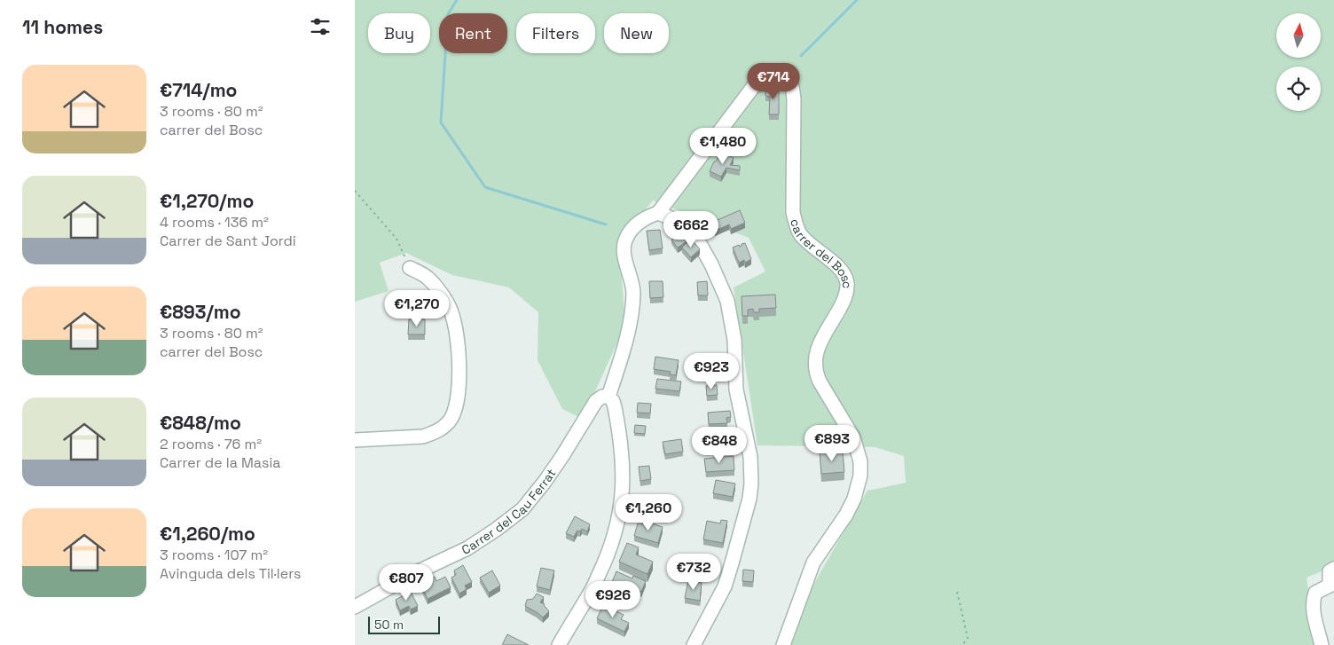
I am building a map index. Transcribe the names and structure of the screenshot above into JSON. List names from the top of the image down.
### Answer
{
  "streets": {
    "street": ["carrer del Bosc", "Carrer del Cau Ferrat"]
  },
  "scale_bar": "50 m",
  "north": "top",
  "page": {
    "heading": "11 homes",
    "chip": [
      "Buy",
      "Rent",
      "Filters",
      "New"
    ],
    "list": [
      {
        "name": "€714/mo",
        "note": "3 rooms · 80 m² · carrer del Bosc"
      },
      {
        "name": "€1,270/mo",
        "note": "4 rooms · 136 m² · Carrer de Sant Jordi"
      },
      {
        "name": "€893/mo",
        "note": "3 rooms · 80 m² · carrer del Bosc"
      },
      {
        "name": "€848/mo",
        "note": "2 rooms · 76 m² · Carrer de la Masia"
      },
      {
        "name": "€1,260/mo",
        "note": "3 rooms · 107 m² · Avinguda dels Til·lers"
      }
    ],
    "price": [
      "€714",
      "€1,480",
      "€662",
      "€1,270",
      "€923",
      "€893",
      "€848",
      "€1,260",
      "€732",
      "€807",
      "€926"
    ],
    "scale": "50 m"
  }
}
